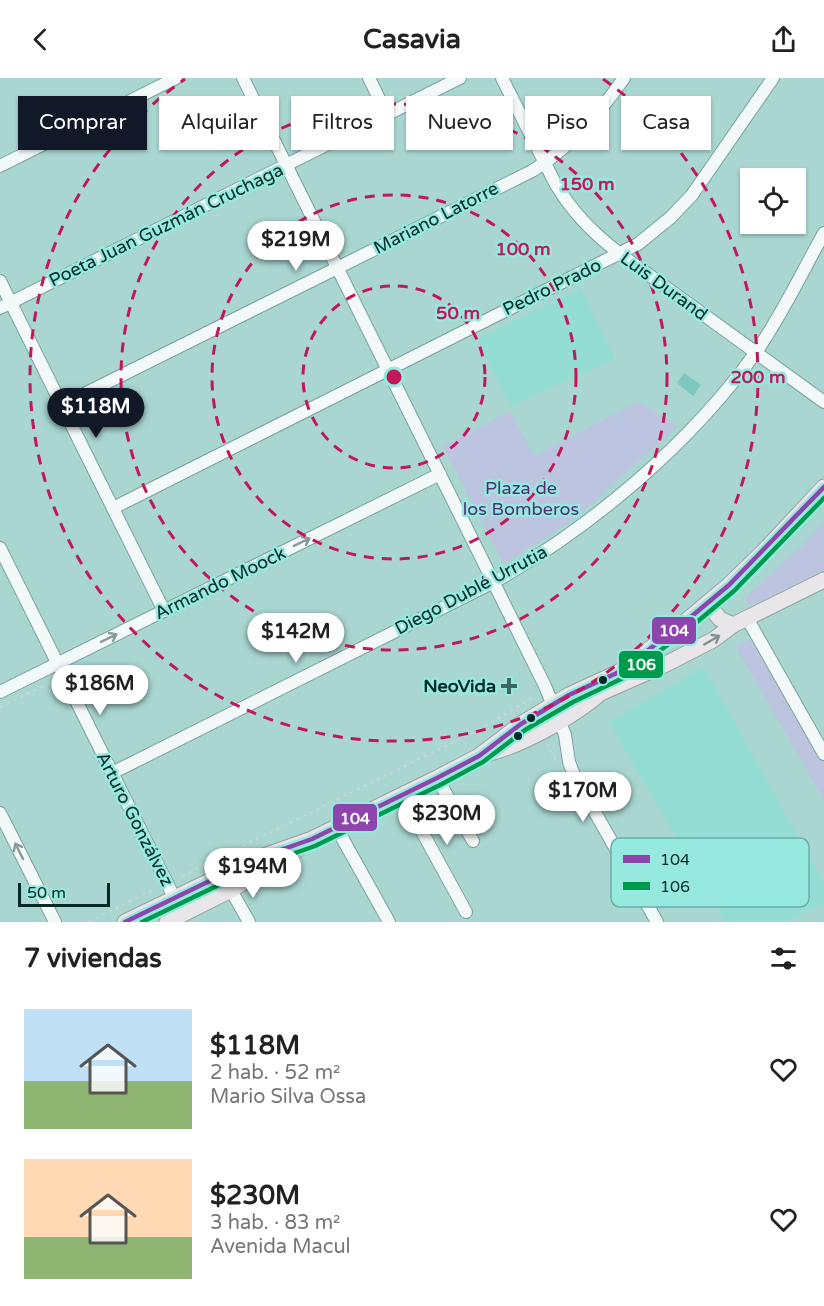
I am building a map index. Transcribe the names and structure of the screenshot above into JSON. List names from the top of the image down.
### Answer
{
  "streets": {
    "street": [
      "Mariano Latorre",
      "Poeta Juan Guzmán Cruchaga",
      "Luis Durand",
      "Pedro Prado",
      "Armando Moock",
      "Diego Dublé Urrutia",
      "Arturo Gonzálvez"
    ]
  },
  "crossings": [
    ["Mariano Latorre", "Luis Durand"],
    ["Luis Durand", "Pedro Prado"],
    ["Luis Durand", "Diego Dublé Urrutia"],
    ["Armando Moock", "Arturo Gonzálvez"],
    ["Diego Dublé Urrutia", "Arturo Gonzálvez"]
  ],
  "one_way": ["Armando Moock"],
  "parks": ["Plaza de los Bomberos"],
  "places": {
    "health": ["NeoVida"]
  },
  "lines": ["transit line 104", "transit line 106"],
  "legend": ["104", "106"],
  "scale_bar": "50 m",
  "page": {
    "header": "Casavia",
    "chip": [
      "Comprar",
      "Alquilar",
      "Filtros",
      "Nuevo",
      "Piso",
      "Casa"
    ],
    "price": [
      "$219M",
      "$118M",
      "$142M",
      "$186M",
      "$170M",
      "$230M",
      "$194M"
    ],
    "scale": "50 m",
    "heading": "7 viviendas",
    "list": [
      {
        "name": "$118M",
        "note": "2 hab. · 52 m² · Mario Silva Ossa"
      },
      {
        "name": "$230M",
        "note": "3 hab. · 83 m² · Avenida Macul"
      }
    ]
  },
  "rings": [
    "150 m",
    "100 m",
    "50 m",
    "200 m"
  ]
}
